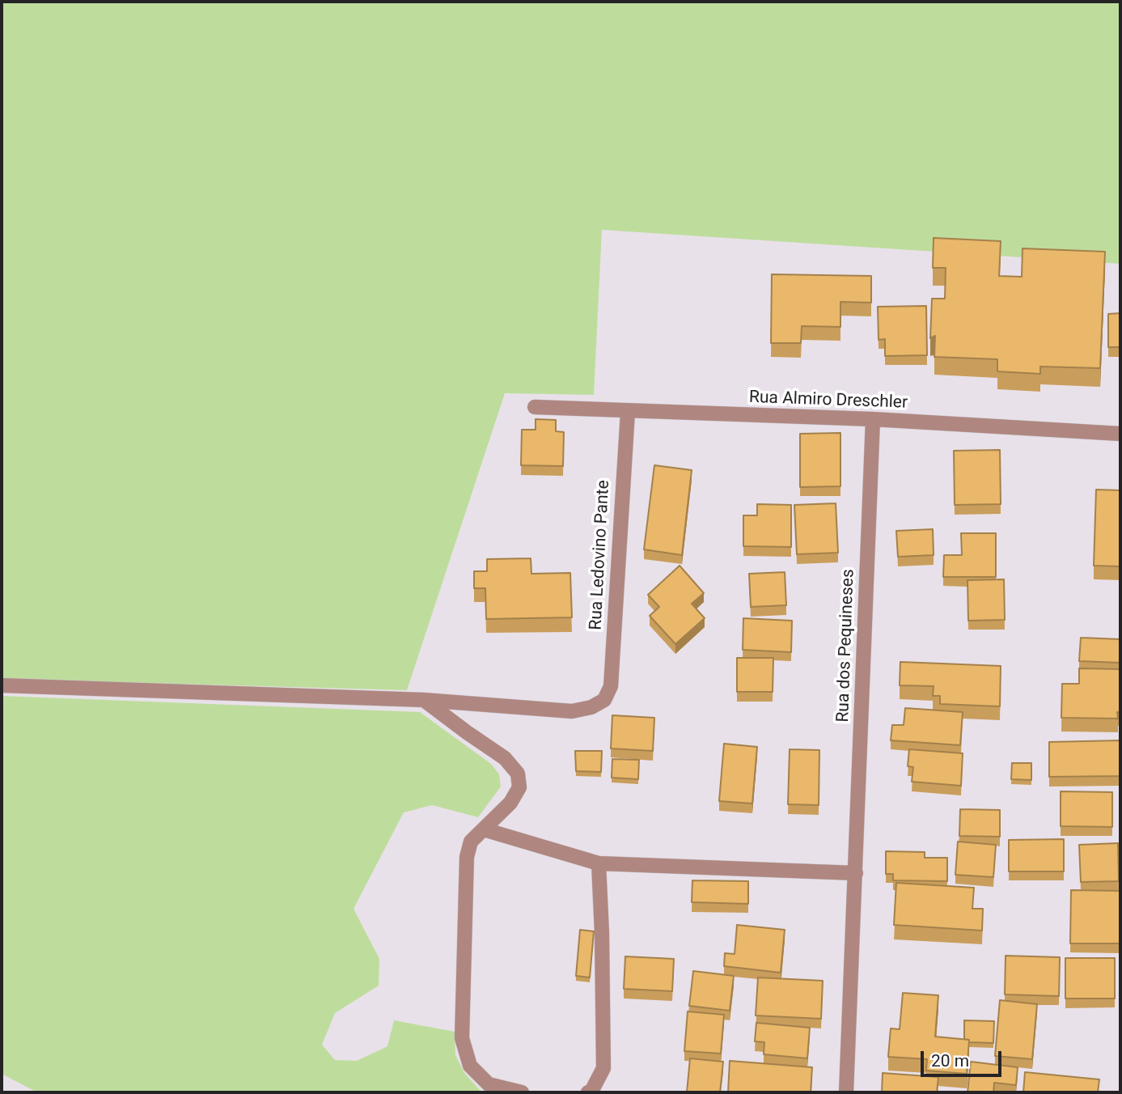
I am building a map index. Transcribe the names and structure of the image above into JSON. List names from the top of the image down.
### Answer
{
  "streets": {
    "street": ["Rua Almiro Dreschler", "Rua Ledovino Pante", "Rua dos Pequineses"]
  },
  "crossings": [
    ["Rua Almiro Dreschler", "Rua Ledovino Pante"],
    ["Rua Almiro Dreschler", "Rua dos Pequineses"]
  ],
  "scale_bar": "20 m"
}
